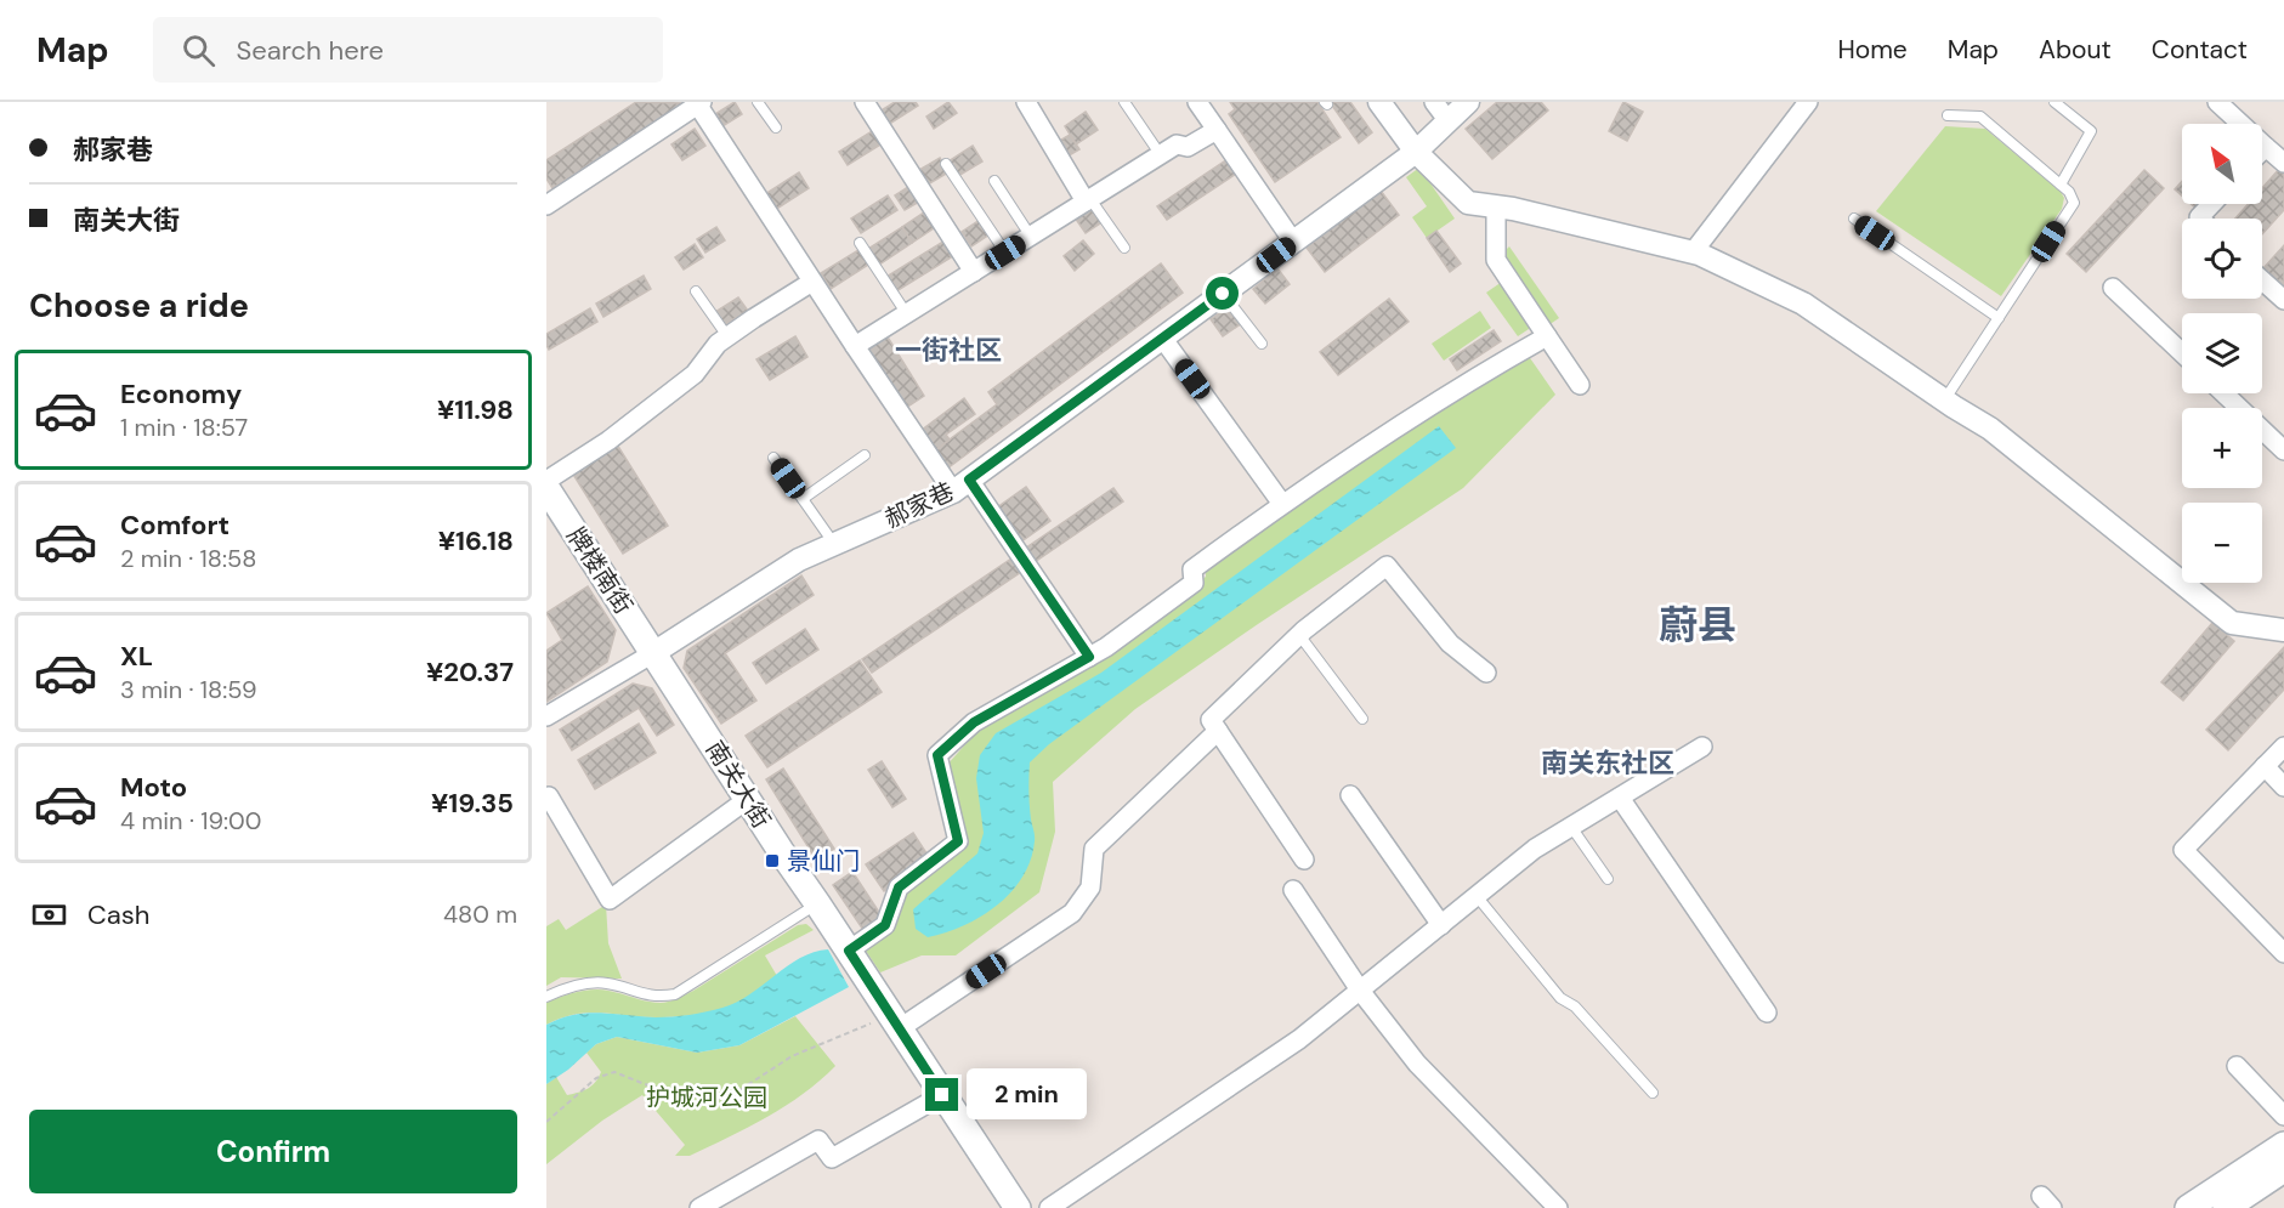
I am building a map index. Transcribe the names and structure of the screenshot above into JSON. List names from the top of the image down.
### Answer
{
  "streets": {
    "main road": ["牌楼南街", "南关大街"],
    "street": ["郝家巷"]
  },
  "crossings": [
    ["郝家巷", "牌楼南街"],
    ["郝家巷", "南关大街"],
    ["牌楼南街", "南关大街"]
  ],
  "districts": ["一街社区", "蔚县", "南关东社区"],
  "parks": ["护城河公园"],
  "places": {
    "transit": ["景仙门"]
  },
  "north": "top left",
  "page": {
    "header": "Map",
    "search": "Search here",
    "nav": [
      "Home",
      "Map",
      "About",
      "Contact"
    ],
    "banner": ["郝家巷", "南关大街"],
    "map_buttons": ["+", "−"],
    "heading": "Choose a ride",
    "list": [
      {
        "name": "Economy",
        "note": "1 min · 18:57",
        "value": "¥11.98"
      },
      {
        "name": "Comfort",
        "note": "2 min · 18:58",
        "value": "¥16.18"
      },
      {
        "name": "XL",
        "note": "3 min · 18:59",
        "value": "¥20.37"
      },
      {
        "name": "Moto",
        "note": "4 min · 19:00",
        "value": "¥19.35"
      }
    ],
    "pay": ["Cash", "480 m"],
    "bubble": "2 min",
    "buttons": "Confirm"
  }
}
